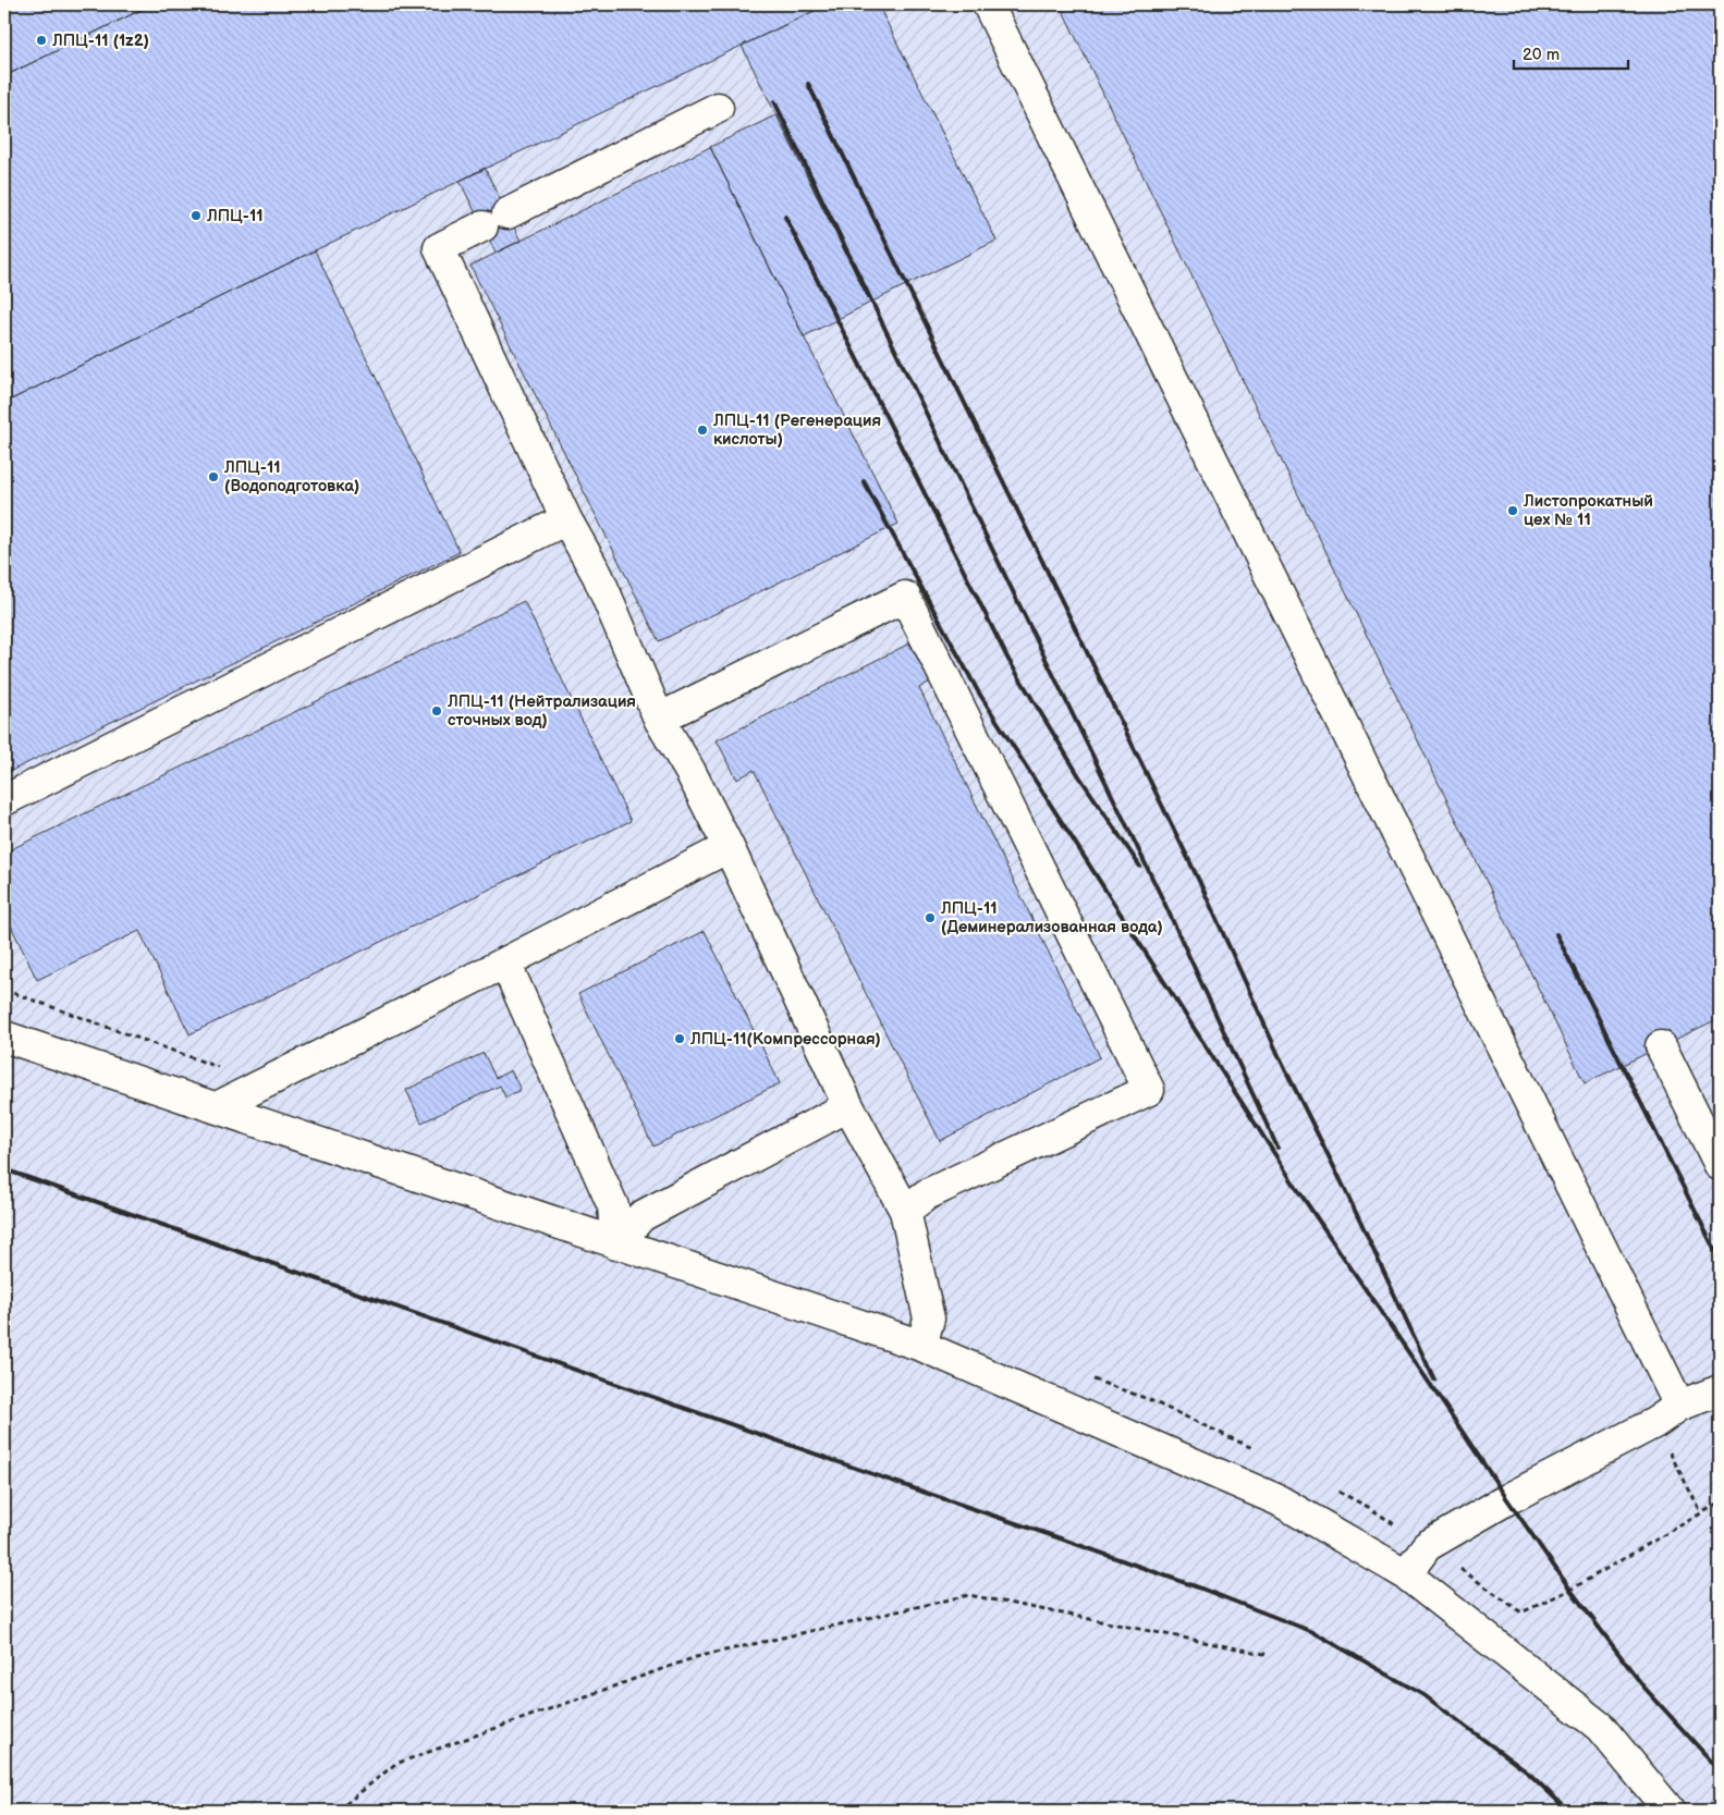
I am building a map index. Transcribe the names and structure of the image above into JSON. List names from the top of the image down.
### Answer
{
  "places": [
    "ЛПЦ-11 (1z2)",
    "ЛПЦ-11",
    "ЛПЦ-11 (Регенерация кислоты)",
    "ЛПЦ-11 (Водоподготовка)",
    "Листопрокатный цех № 11",
    "ЛПЦ-11 (Нейтрализация сточных вод)",
    "ЛПЦ-11 (Деминерализованная вода)",
    "ЛПЦ-11(Компрессорная)"
  ],
  "scale_bar": "20 m"
}
